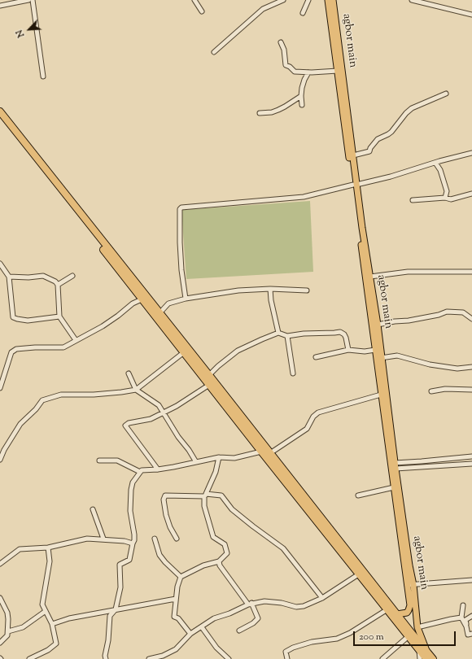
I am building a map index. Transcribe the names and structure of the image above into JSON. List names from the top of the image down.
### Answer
{
  "streets": {
    "main road": ["agbor main"]
  },
  "scale_bar": "200 m",
  "north": "bottom left"
}
